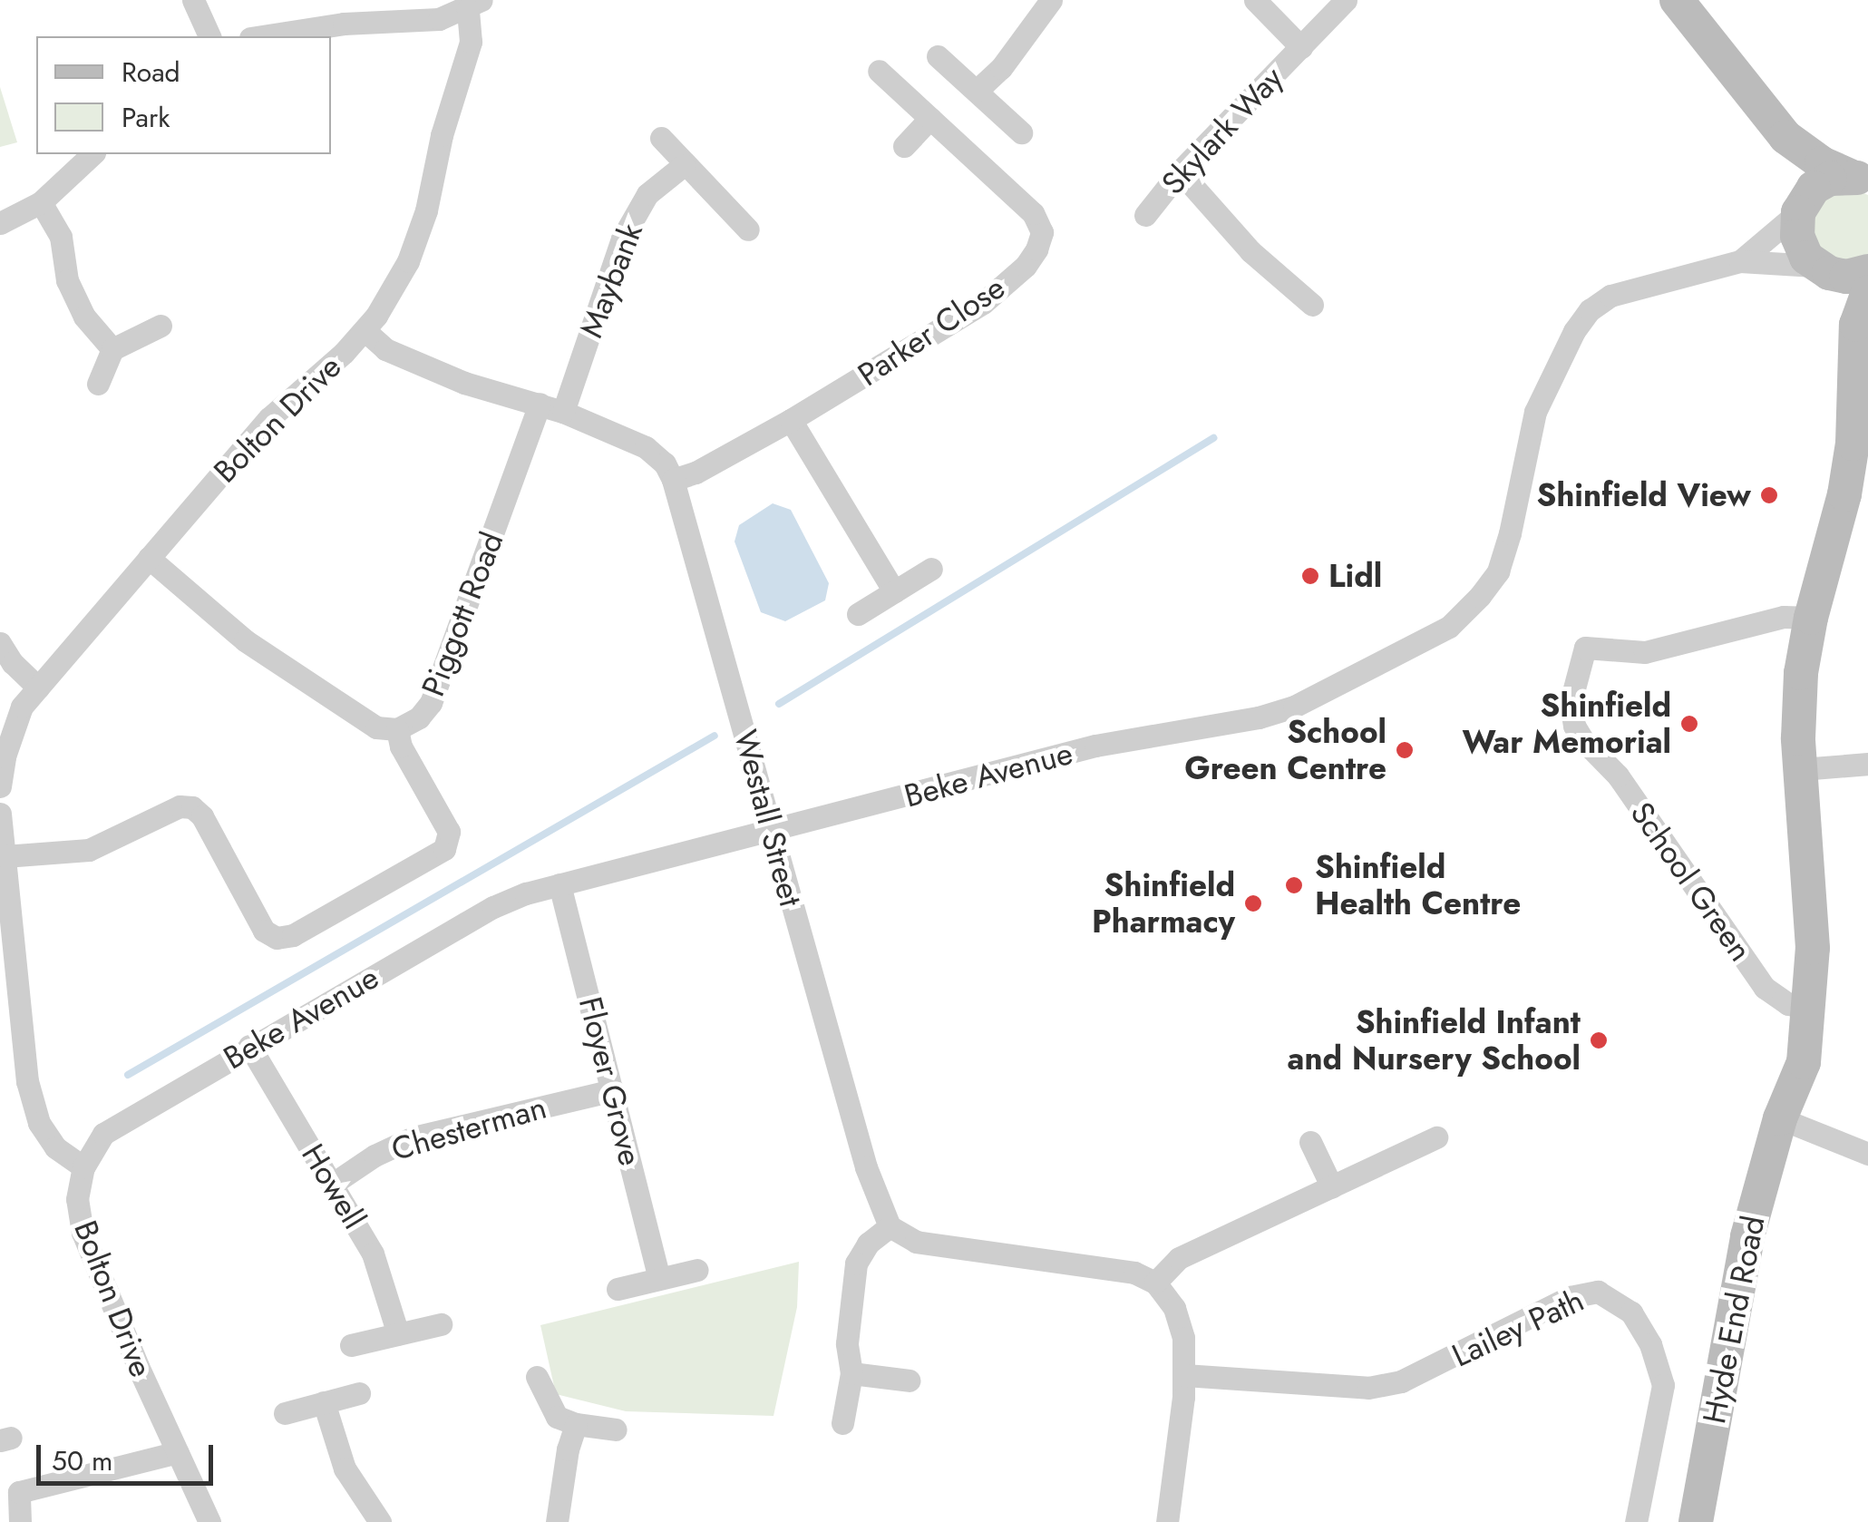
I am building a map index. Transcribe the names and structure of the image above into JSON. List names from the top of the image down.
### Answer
{
  "streets": {
    "main road": ["Hyde End Road"],
    "street": [
      "Skylark Way",
      "Maybank",
      "Parker Close",
      "Bolton Drive",
      "Piggott Road",
      "Beke Avenue",
      "Westall Street",
      "School Green",
      "Floyer Grove",
      "Chesterman",
      "Howell",
      "Lailey Path"
    ]
  },
  "crossings": [
    ["Maybank", "Westall Street"],
    ["Parker Close", "Westall Street"],
    ["Bolton Drive", "Piggott Road"],
    ["Bolton Drive", "Beke Avenue"],
    ["Bolton Drive", "Westall Street"],
    ["Piggott Road", "Westall Street"],
    ["Beke Avenue", "Westall Street"],
    ["Beke Avenue", "Floyer Grove"],
    ["Beke Avenue", "Howell"],
    ["Floyer Grove", "Chesterman"],
    ["Chesterman", "Howell"]
  ],
  "places": [
    "Shinfield View",
    "Lidl",
    "Shinfield War Memorial",
    "School Green Centre",
    "Shinfield Health Centre",
    "Shinfield Pharmacy",
    "Shinfield Infant and Nursery School"
  ],
  "legend": ["Road", "Park"],
  "scale_bar": "50 m"
}
